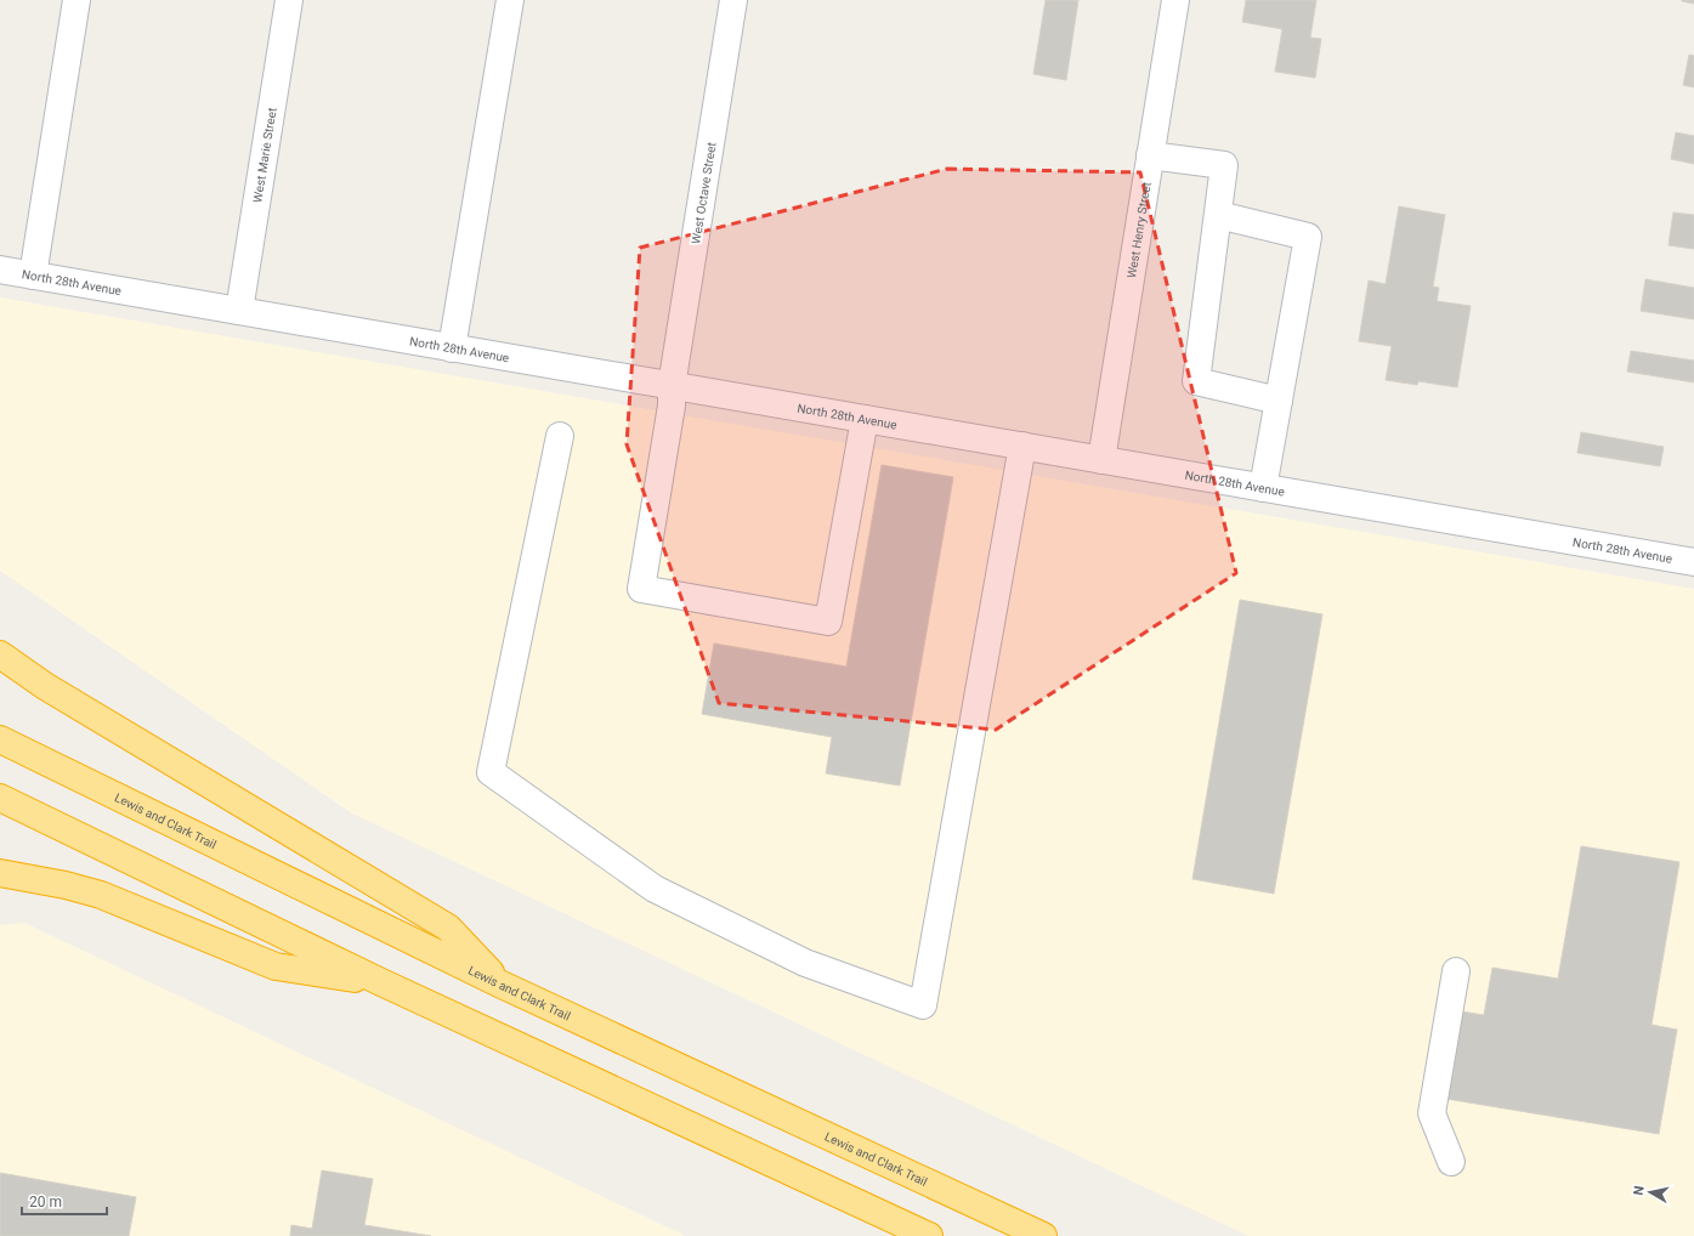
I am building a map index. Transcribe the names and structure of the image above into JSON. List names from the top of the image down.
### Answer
{
  "streets": {
    "highway": ["Lewis and Clark Trail"],
    "street": [
      "West Marie Street",
      "West Octave Street",
      "West Henry Street",
      "North 28th Avenue"
    ]
  },
  "crossings": [
    ["West Marie Street", "North 28th Avenue"],
    ["West Octave Street", "North 28th Avenue"],
    ["West Henry Street", "North 28th Avenue"]
  ],
  "scale_bar": "20 m",
  "north": "left"
}
